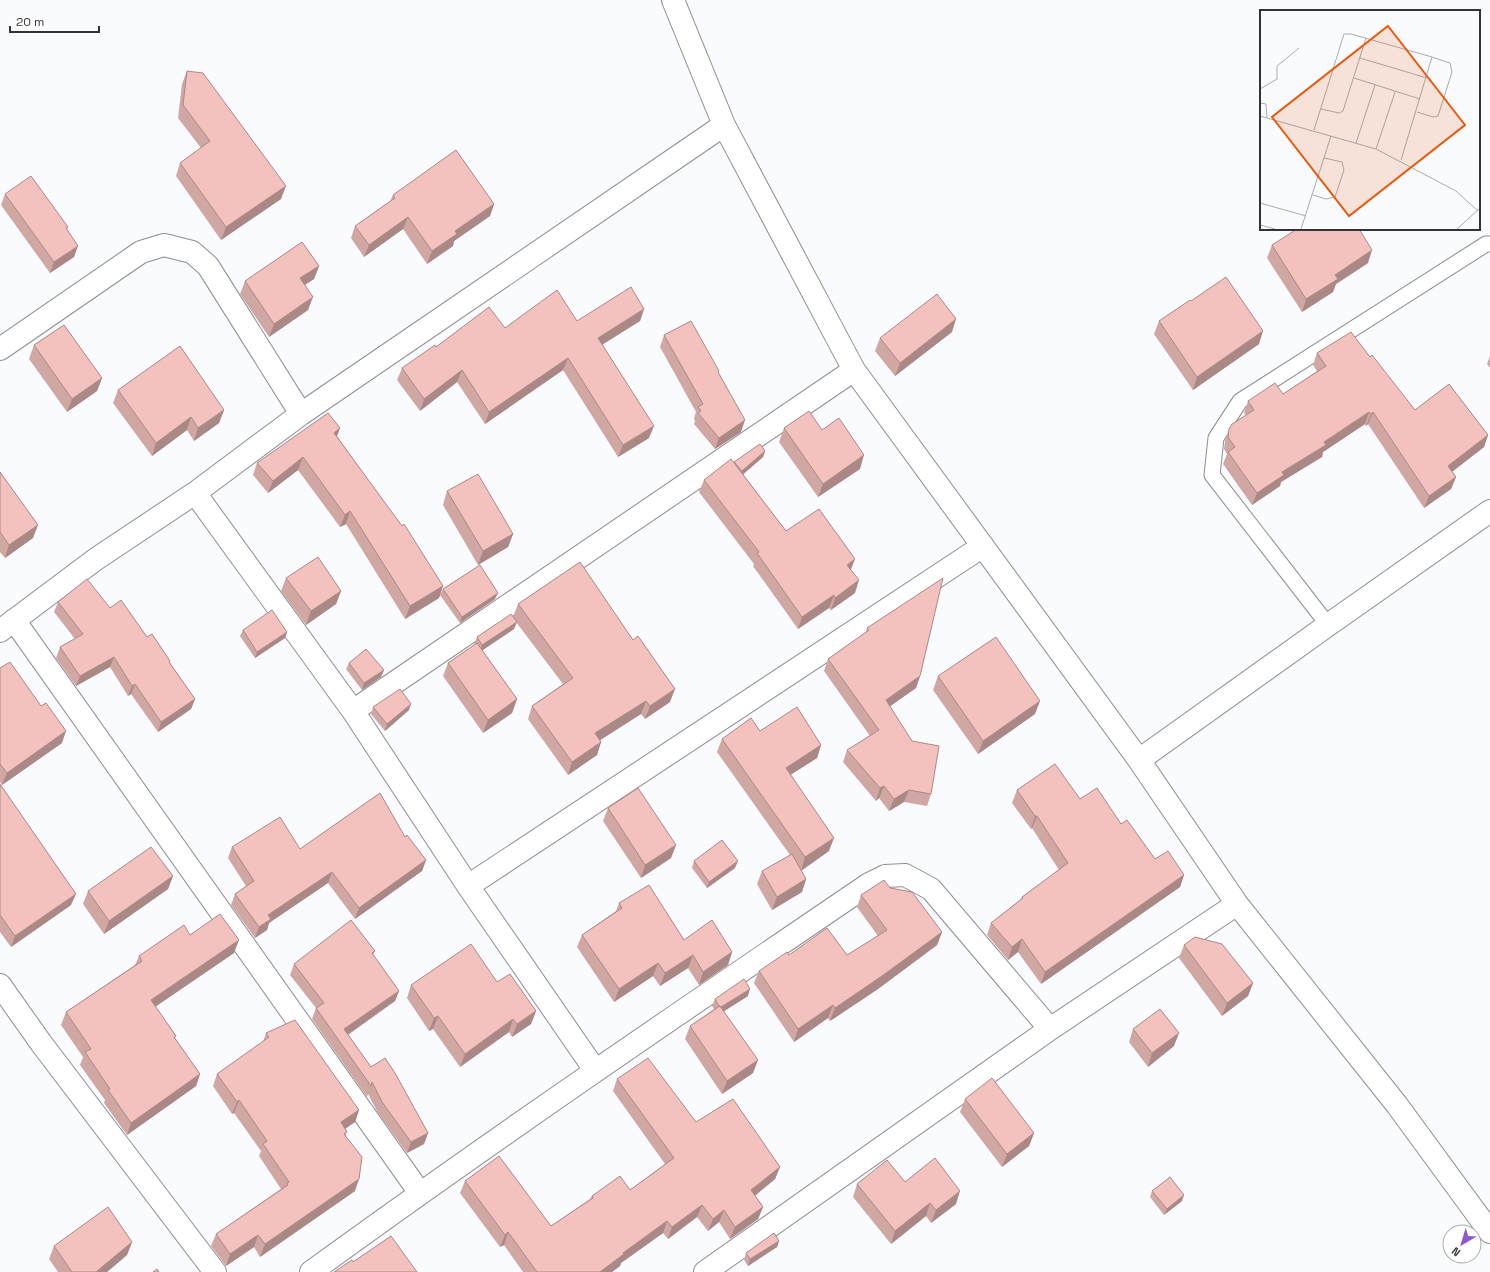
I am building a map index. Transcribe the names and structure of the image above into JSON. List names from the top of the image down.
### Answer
{
  "scale_bar": "20 m",
  "north": "bottom left"
}
